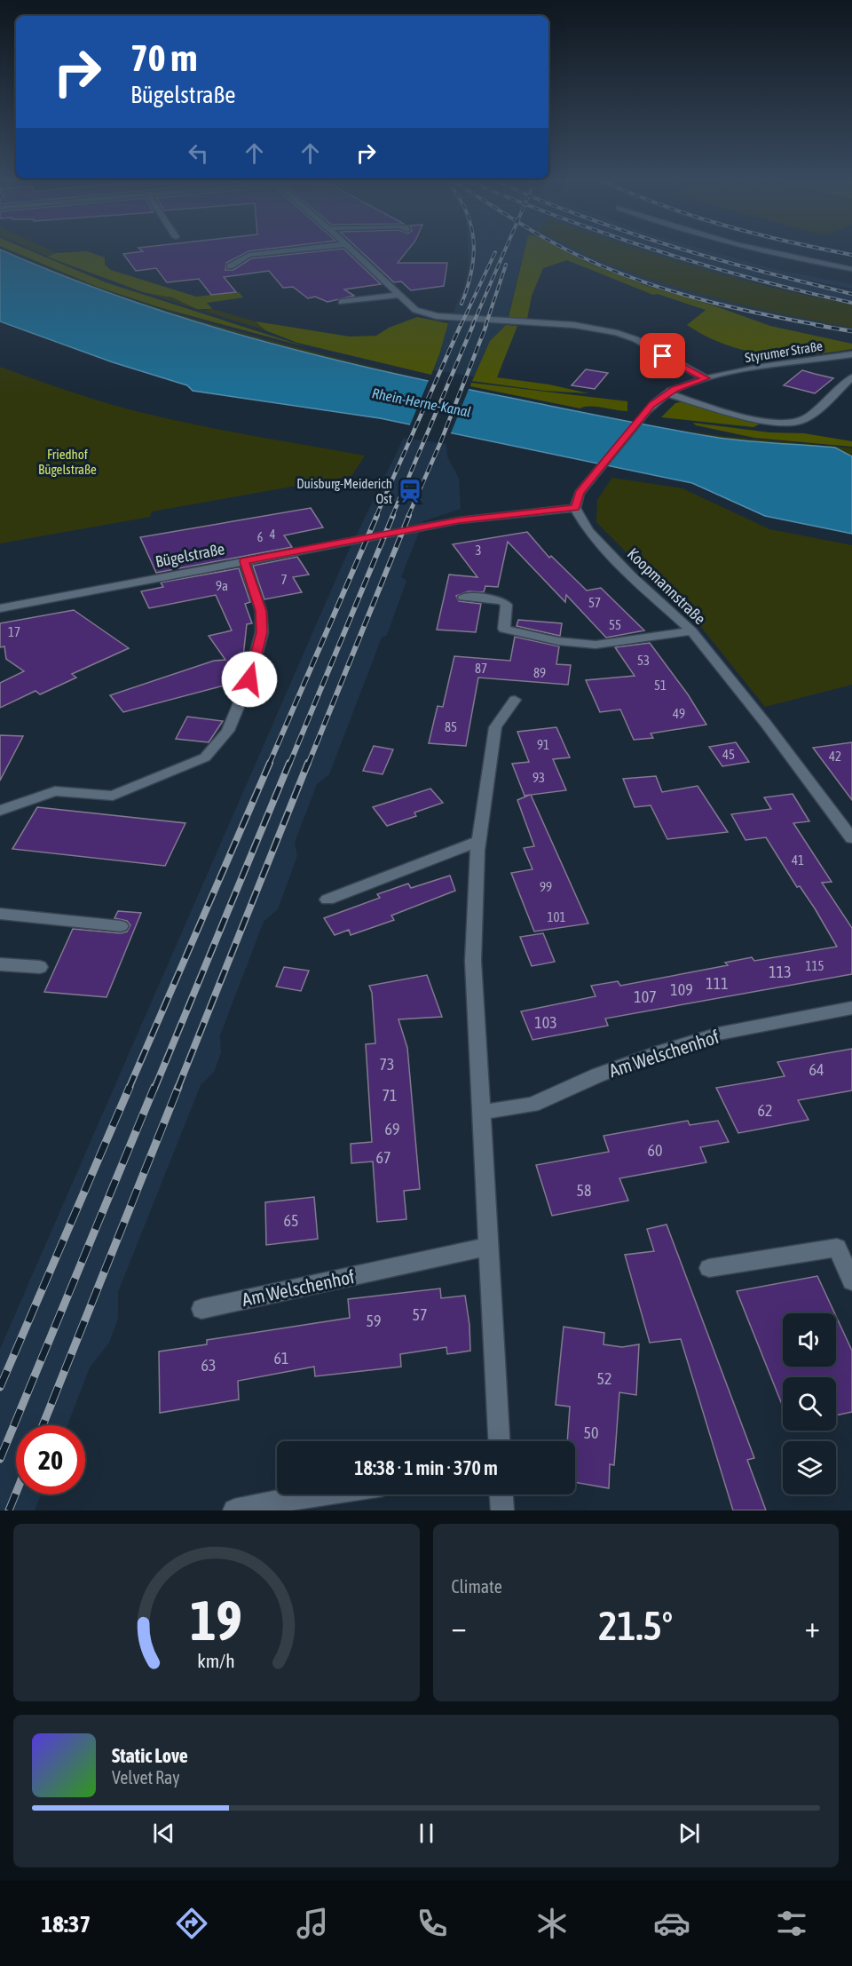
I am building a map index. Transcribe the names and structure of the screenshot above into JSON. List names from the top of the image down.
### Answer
{
  "streets": {
    "street": [
      "Styrumer Straße",
      "Bügelstraße",
      "Koopmannstraße",
      "Am Welschenhof"
    ]
  },
  "crossings": [
    ["Bügelstraße", "Koopmannstraße"]
  ],
  "water": ["Rhein-Herne-Kanal"],
  "parks": ["Friedhof Bügelstraße"],
  "places": {
    "station": ["Duisburg-Meiderich Ost"]
  },
  "house_numbers": [
    "4",
    "6",
    "3",
    "7",
    "9a",
    "57",
    "55",
    "17",
    "53",
    "87",
    "89",
    "51",
    "49",
    "85",
    "91",
    "45",
    "42",
    "93",
    "41",
    "99",
    "101",
    "115",
    "113",
    "111",
    "109",
    "107",
    "103",
    "73",
    "64",
    "71",
    "62",
    "69",
    "60",
    "67",
    "58",
    "65",
    "57",
    "59",
    "61",
    "63",
    "52",
    "50"
  ],
  "page": {
    "turn": ["70 m", "Bügelstraße"],
    "limit": "20",
    "trip": "18:38 · 1 min · 370 m",
    "tile": "Climate",
    "heat": ["−", "21.5°", "+"],
    "song": ["Static Love", "Velvet Ray"],
    "tabs": "18:37",
    "gauge": ["19", "km/h"]
  }
}
